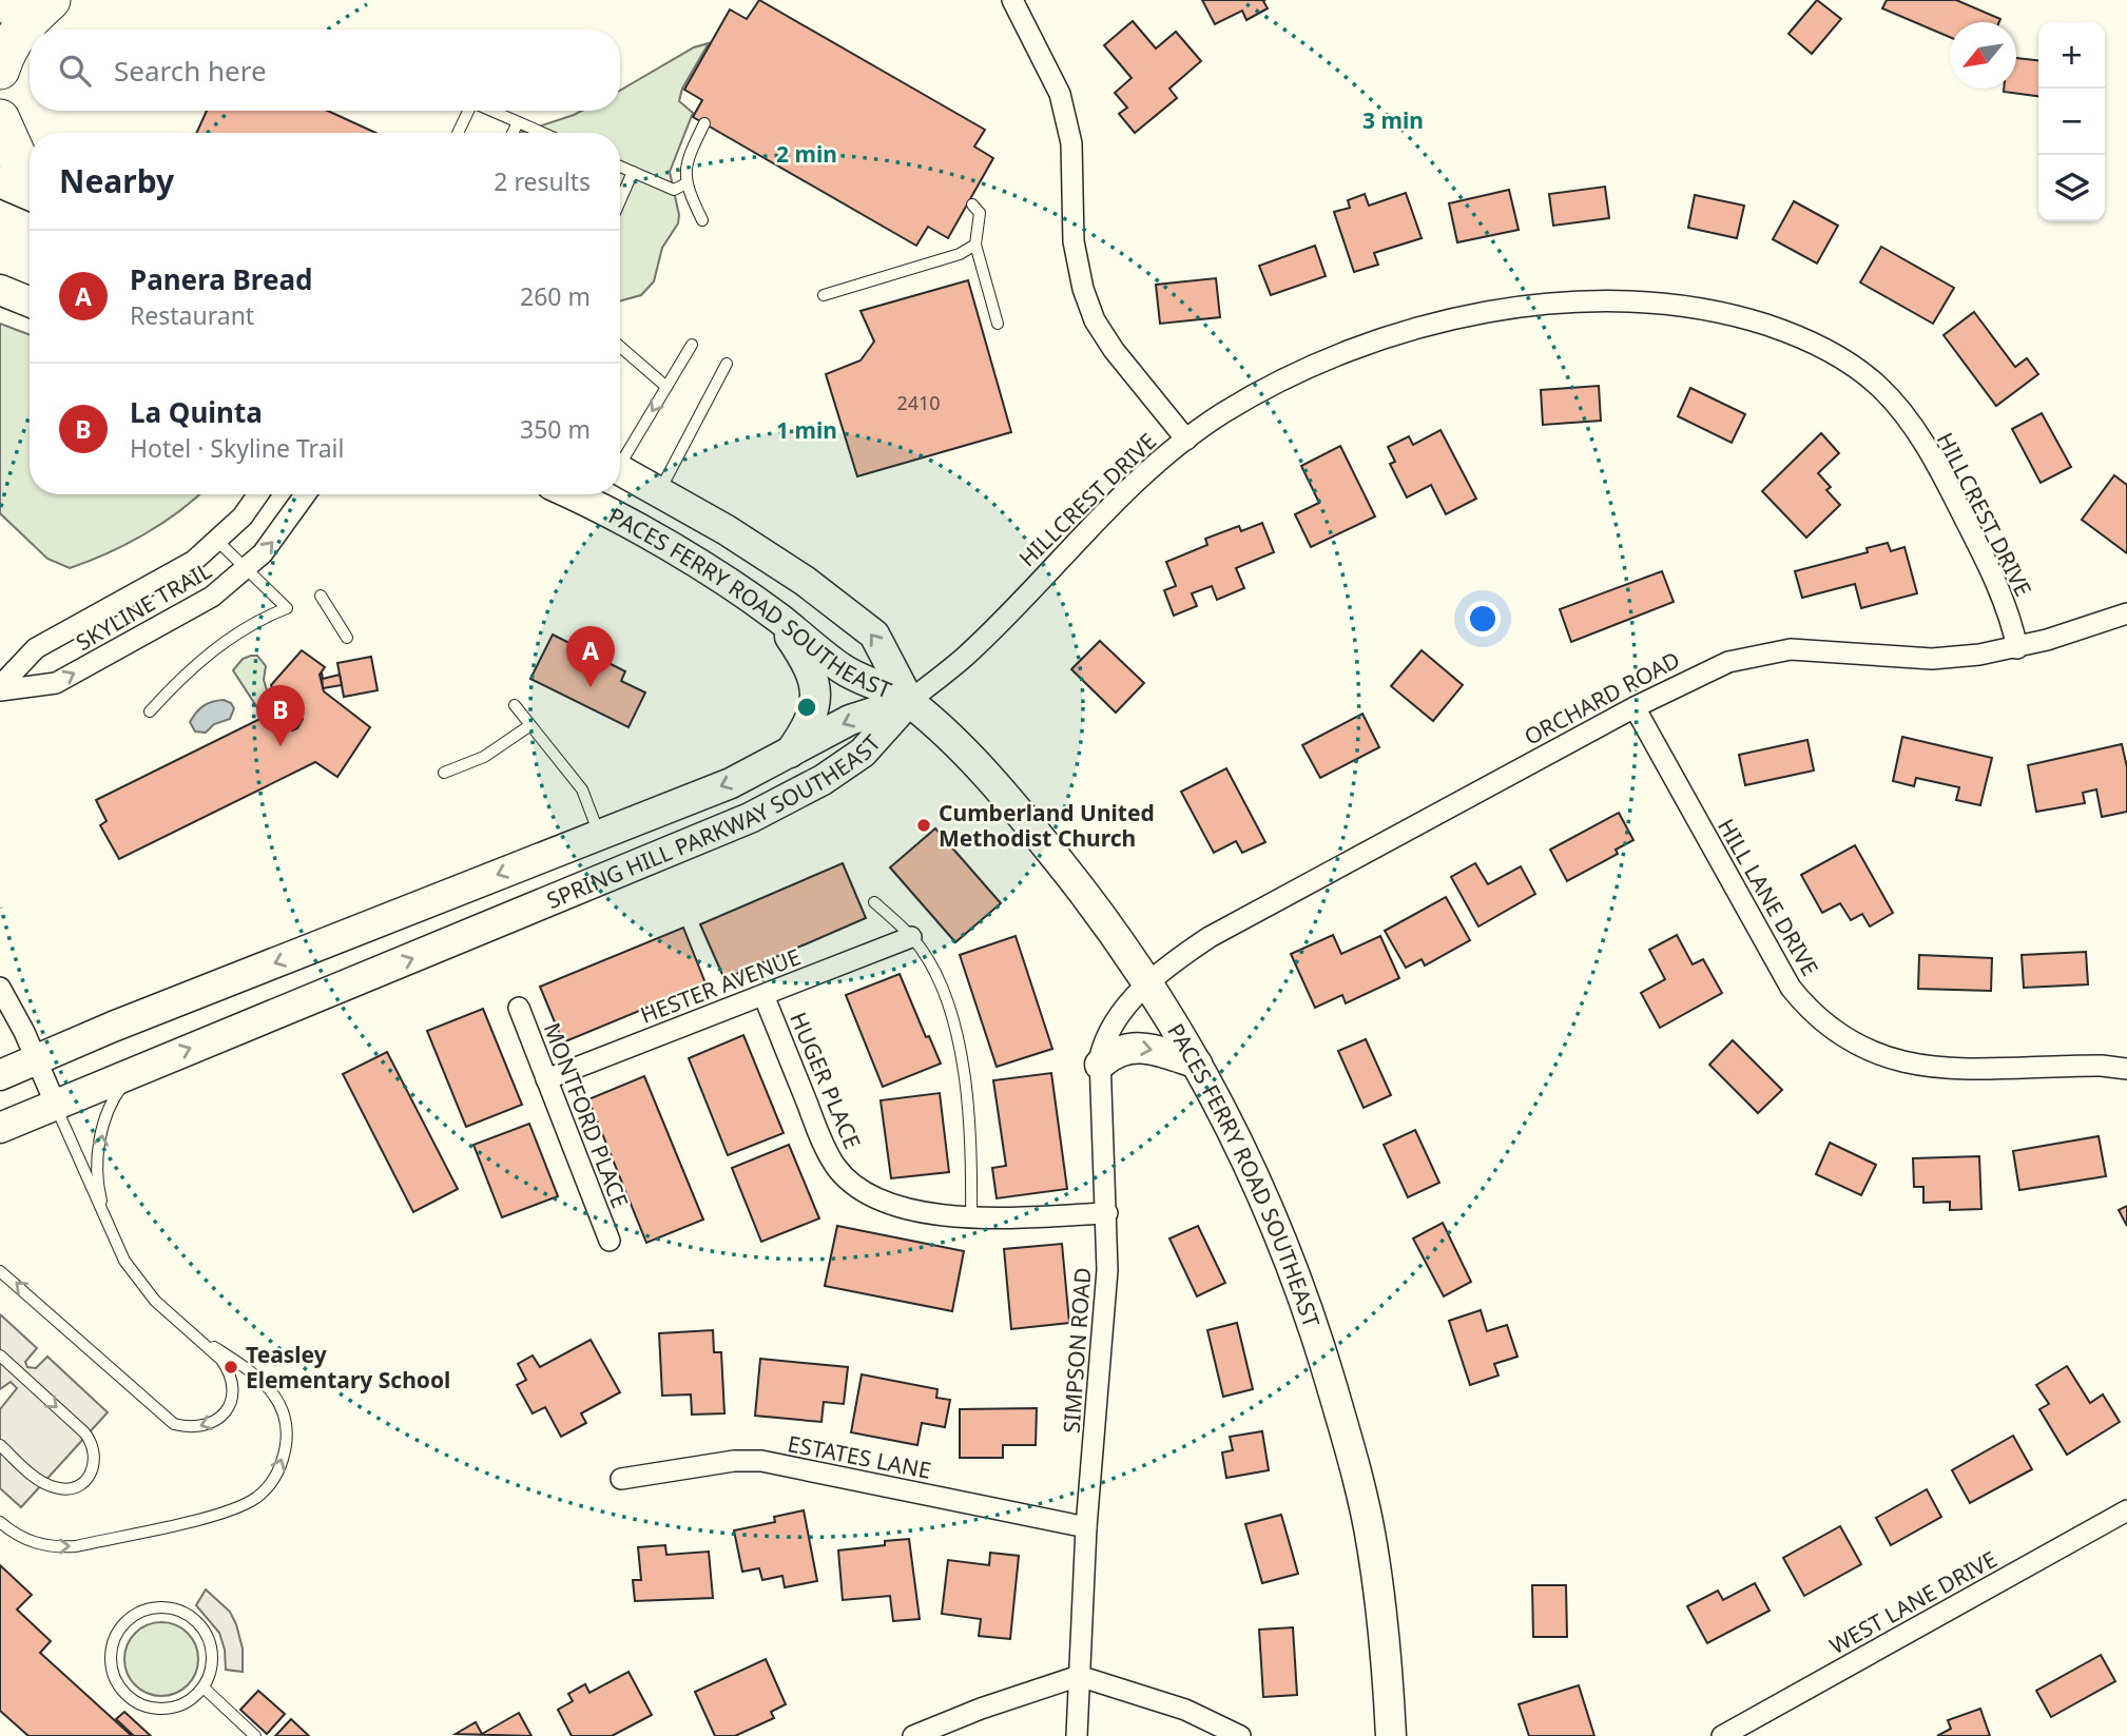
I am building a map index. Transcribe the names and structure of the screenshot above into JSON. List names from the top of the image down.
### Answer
{
  "streets": {
    "main road": ["PACES FERRY ROAD SOUTHEAST", "SPRING HILL PARKWAY SOUTHEAST"],
    "street": [
      "HILLCREST DRIVE",
      "SKYLINE TRAIL",
      "ORCHARD ROAD",
      "HILL LANE DRIVE",
      "HESTER AVENUE",
      "HUGER PLACE",
      "MONTFORD PLACE",
      "SIMPSON ROAD",
      "ESTATES LANE",
      "WEST LANE DRIVE"
    ]
  },
  "crossings": [
    ["HILLCREST DRIVE", "PACES FERRY ROAD SOUTHEAST"],
    ["HILLCREST DRIVE", "ORCHARD ROAD"],
    ["HILLCREST DRIVE", "SPRING HILL PARKWAY SOUTHEAST"],
    ["PACES FERRY ROAD SOUTHEAST", "ORCHARD ROAD"],
    ["PACES FERRY ROAD SOUTHEAST", "SPRING HILL PARKWAY SOUTHEAST"],
    ["PACES FERRY ROAD SOUTHEAST", "SIMPSON ROAD"],
    ["ORCHARD ROAD", "HILL LANE DRIVE"],
    ["ORCHARD ROAD", "SIMPSON ROAD"],
    ["HESTER AVENUE", "HUGER PLACE"],
    ["HESTER AVENUE", "MONTFORD PLACE"],
    ["HUGER PLACE", "SIMPSON ROAD"],
    ["SIMPSON ROAD", "ESTATES LANE"]
  ],
  "places": ["Cumberland United Methodist Church", "Teasley Elementary School"],
  "house_numbers": ["2410"],
  "north": "bottom left",
  "page": {
    "map_buttons": ["+", "−"],
    "search": "Search here",
    "heading": ["Nearby", "2 results"],
    "list": [
      {
        "mark": "A",
        "name": "Panera Bread",
        "note": "Restaurant",
        "value": "260 m"
      },
      {
        "mark": "B",
        "name": "La Quinta",
        "note": "Hotel · Skyline Trail",
        "value": "350 m"
      }
    ],
    "pins": ["A", "B"]
  },
  "rings": ["3 min", "2 min", "1 min"]
}
